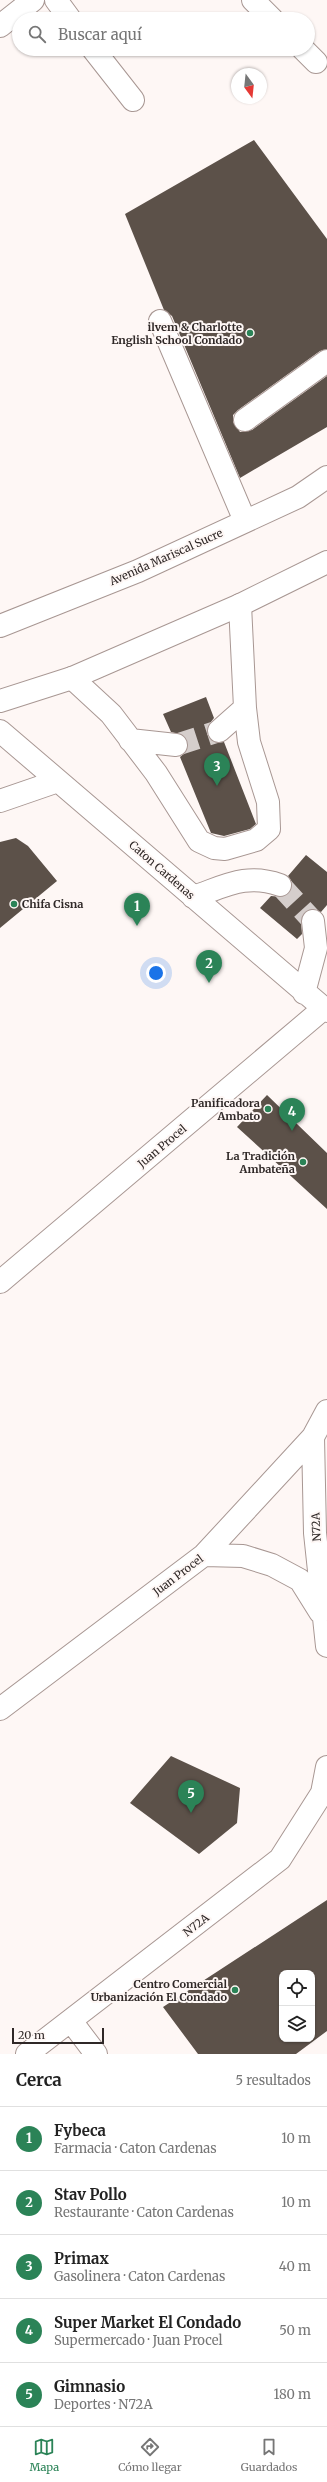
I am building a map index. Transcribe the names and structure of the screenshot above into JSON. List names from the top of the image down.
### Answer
{
  "streets": {
    "street": [
      "Avenida Mariscal Sucre",
      "Caton Cardenas",
      "Juan Procel",
      "N72A"
    ]
  },
  "crossings": [
    ["Caton Cardenas", "Juan Procel"],
    ["Juan Procel", "N72A"]
  ],
  "places": [
    "ilvem & Charlotte English School Condado",
    "Chifa Cisna",
    "Panificadora Ambato",
    "La Tradición Ambateña",
    "Centro Comercial Urbanización El Condado"
  ],
  "scale_bar": "20 m",
  "north": "bottom",
  "page": {
    "search": "Buscar aquí",
    "pins": [
      "3",
      "1",
      "2",
      "4",
      "5"
    ],
    "scale": "20 m",
    "heading": ["Cerca", "5 resultados"],
    "list": [
      {
        "mark": "1",
        "name": "Fybeca",
        "note": "Farmacia · Caton Cardenas",
        "value": "10 m"
      },
      {
        "mark": "2",
        "name": "Stav Pollo",
        "note": "Restaurante · Caton Cardenas",
        "value": "10 m"
      },
      {
        "mark": "3",
        "name": "Primax",
        "note": "Gasolinera · Caton Cardenas",
        "value": "40 m"
      },
      {
        "mark": "4",
        "name": "Super Market El Condado",
        "note": "Supermercado · Juan Procel",
        "value": "50 m"
      },
      {
        "mark": "5",
        "name": "Gimnasio",
        "note": "Deportes · N72A",
        "value": "180 m"
      }
    ],
    "nav": ["Mapa", "Cómo llegar", "Guardados"]
  }
}
